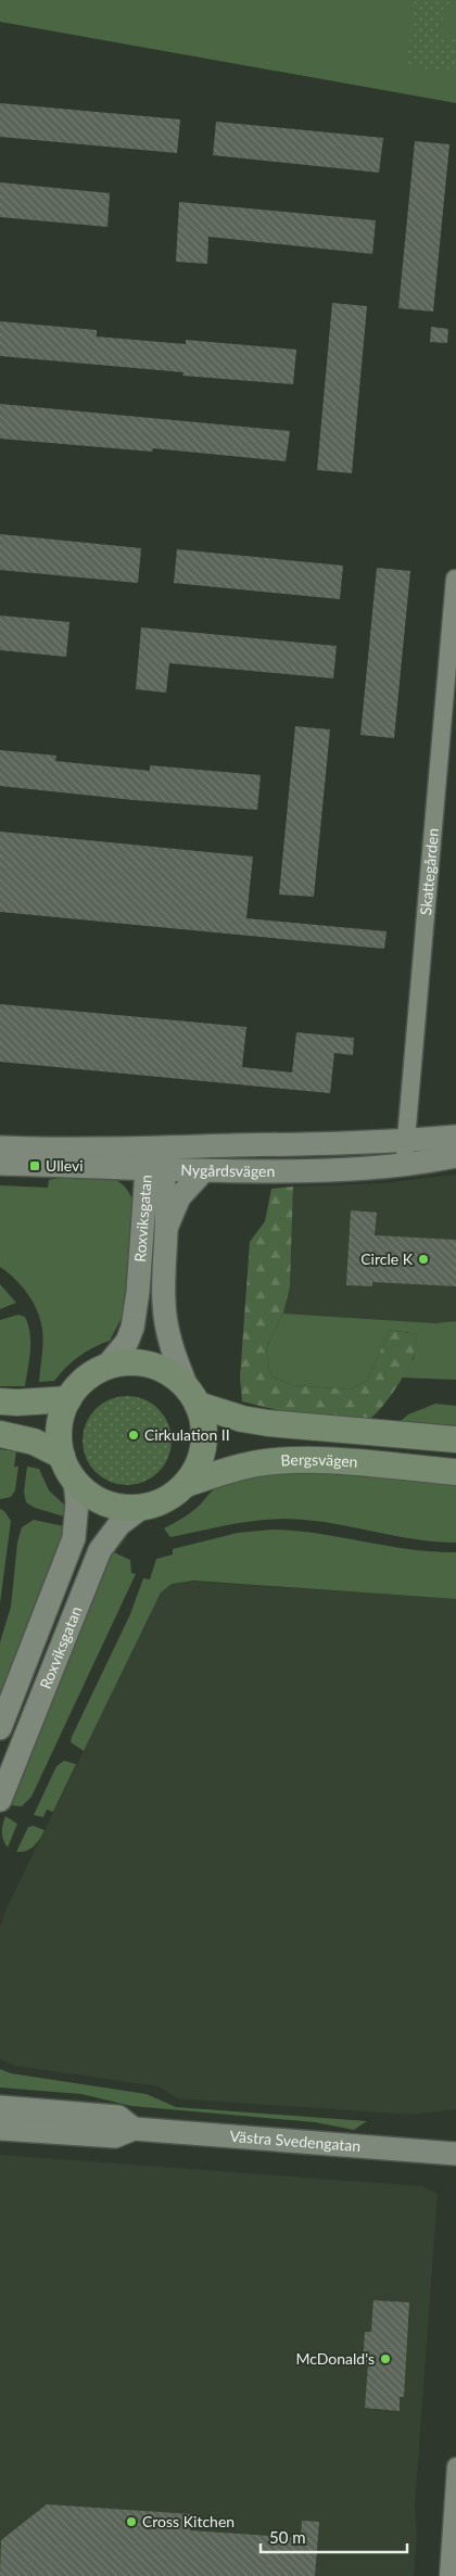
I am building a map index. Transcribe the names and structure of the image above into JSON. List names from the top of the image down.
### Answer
{
  "streets": {
    "main road": ["Bergsvägen"],
    "street": [
      "Skattegården",
      "Nygårdsvägen",
      "Roxviksgatan",
      "Västra Svedengatan"
    ]
  },
  "crossings": [
    ["Skattegården", "Nygårdsvägen"],
    ["Nygårdsvägen", "Roxviksgatan"],
    ["Roxviksgatan", "Bergsvägen"]
  ],
  "places": {
    "transit": ["Ullevi"],
    "other": [
      "Circle K",
      "Cirkulation II",
      "McDonald's",
      "Cross Kitchen"
    ]
  },
  "scale_bar": "50 m"
}
